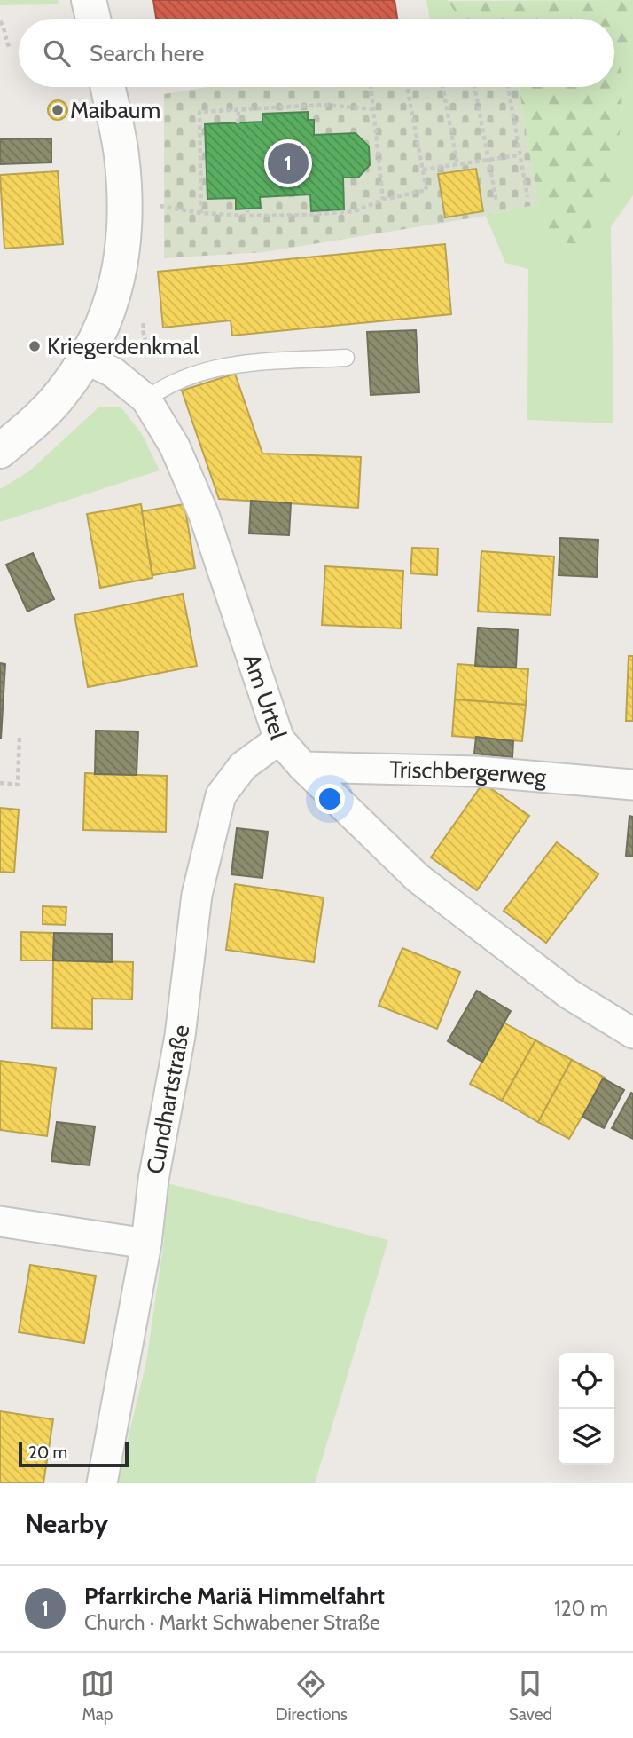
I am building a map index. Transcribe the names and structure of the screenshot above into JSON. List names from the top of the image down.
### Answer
{
  "streets": {
    "street": ["Am Urtel", "Trischbergerweg", "Cundhartstraße"]
  },
  "crossings": [
    ["Am Urtel", "Trischbergerweg"],
    ["Am Urtel", "Cundhartstraße"]
  ],
  "places": ["Maibaum", "Kriegerdenkmal"],
  "scale_bar": "20 m",
  "page": {
    "search": "Search here",
    "pins": "1",
    "scale": "20 m",
    "heading": "Nearby",
    "list": [
      {
        "mark": "1",
        "name": "Pfarrkirche Mariä Himmelfahrt",
        "note": "Church · Markt Schwabener Straße",
        "value": "120 m"
      }
    ],
    "nav": ["Map", "Directions", "Saved"]
  }
}
